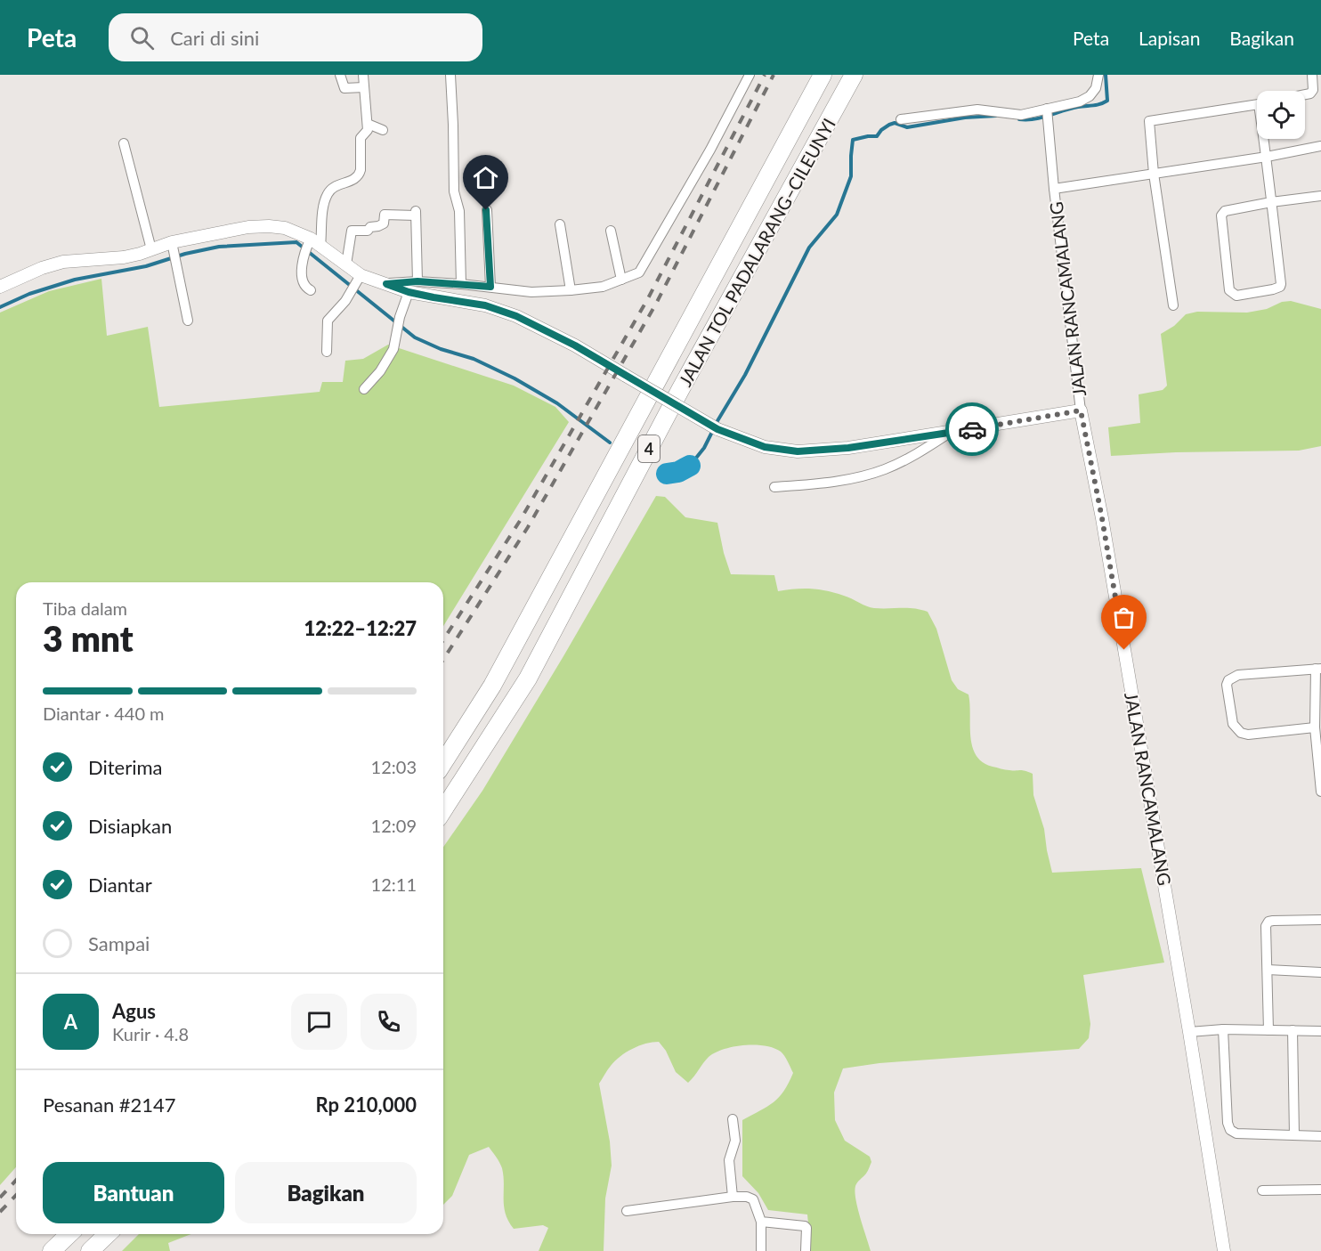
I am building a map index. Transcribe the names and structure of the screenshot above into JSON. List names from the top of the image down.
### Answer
{
  "streets": {
    "highway": ["JALAN TOL PADALARANG–CILEUNYI", "4"],
    "street": ["JALAN RANCAMALANG"]
  },
  "page": {
    "header": "Peta",
    "search": "Cari di sini",
    "nav": ["Peta", "Lapisan", "Bagikan"],
    "heading": ["3 mnt", "Tiba dalam", "12:22–12:27"],
    "panel": [
      "Agus",
      "Kurir · 4.8",
      "Pesanan #2147",
      "Rp 210,000"
    ],
    "bar": "Diantar · 440 m",
    "list": [
      ["Diterima", "12:03"],
      ["Disiapkan", "12:09"],
      ["Diantar", "12:11"],
      "Sampai"
    ],
    "round": "A",
    "buttons": ["Bantuan", "Bagikan"]
  }
}
